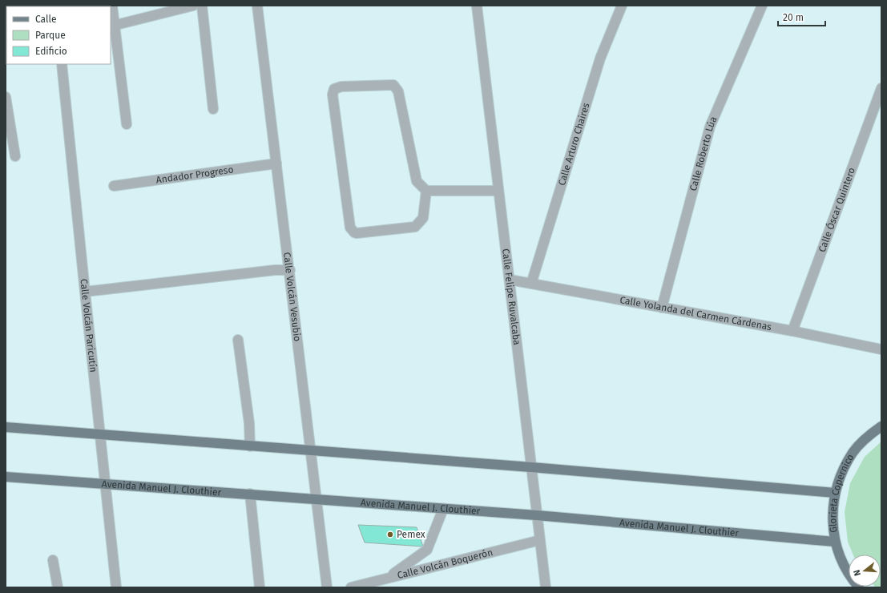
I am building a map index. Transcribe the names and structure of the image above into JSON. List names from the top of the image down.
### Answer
{
  "streets": {
    "main road": ["Avenida Manuel J. Clouthier", "Glorieta Copernico"],
    "street": [
      "Calle Arturo Chaires",
      "Calle Roberto Lúa",
      "Andador Progreso",
      "Calle Óscar Quintero",
      "Calle Volcán Vesubio",
      "Calle Felipe Ruvalcaba",
      "Calle Yolanda del Carmen Cárdenas",
      "Calle Volcán Paricutín",
      "Calle Volcán Boquerón"
    ]
  },
  "crossings": [
    ["Calle Arturo Chaires", "Calle Yolanda del Carmen Cárdenas"],
    ["Calle Roberto Lúa", "Calle Yolanda del Carmen Cárdenas"],
    ["Andador Progreso", "Calle Volcán Vesubio"],
    ["Calle Óscar Quintero", "Calle Yolanda del Carmen Cárdenas"],
    ["Calle Volcán Vesubio", "Avenida Manuel J. Clouthier"],
    ["Calle Felipe Ruvalcaba", "Calle Yolanda del Carmen Cárdenas"],
    ["Calle Felipe Ruvalcaba", "Avenida Manuel J. Clouthier"],
    ["Calle Felipe Ruvalcaba", "Calle Volcán Boquerón"],
    ["Calle Volcán Paricutín", "Avenida Manuel J. Clouthier"],
    ["Avenida Manuel J. Clouthier", "Glorieta Copernico"]
  ],
  "places": ["Pemex"],
  "legend": ["Calle", "Parque", "Edificio"],
  "scale_bar": "20 m",
  "north": "left"
}
